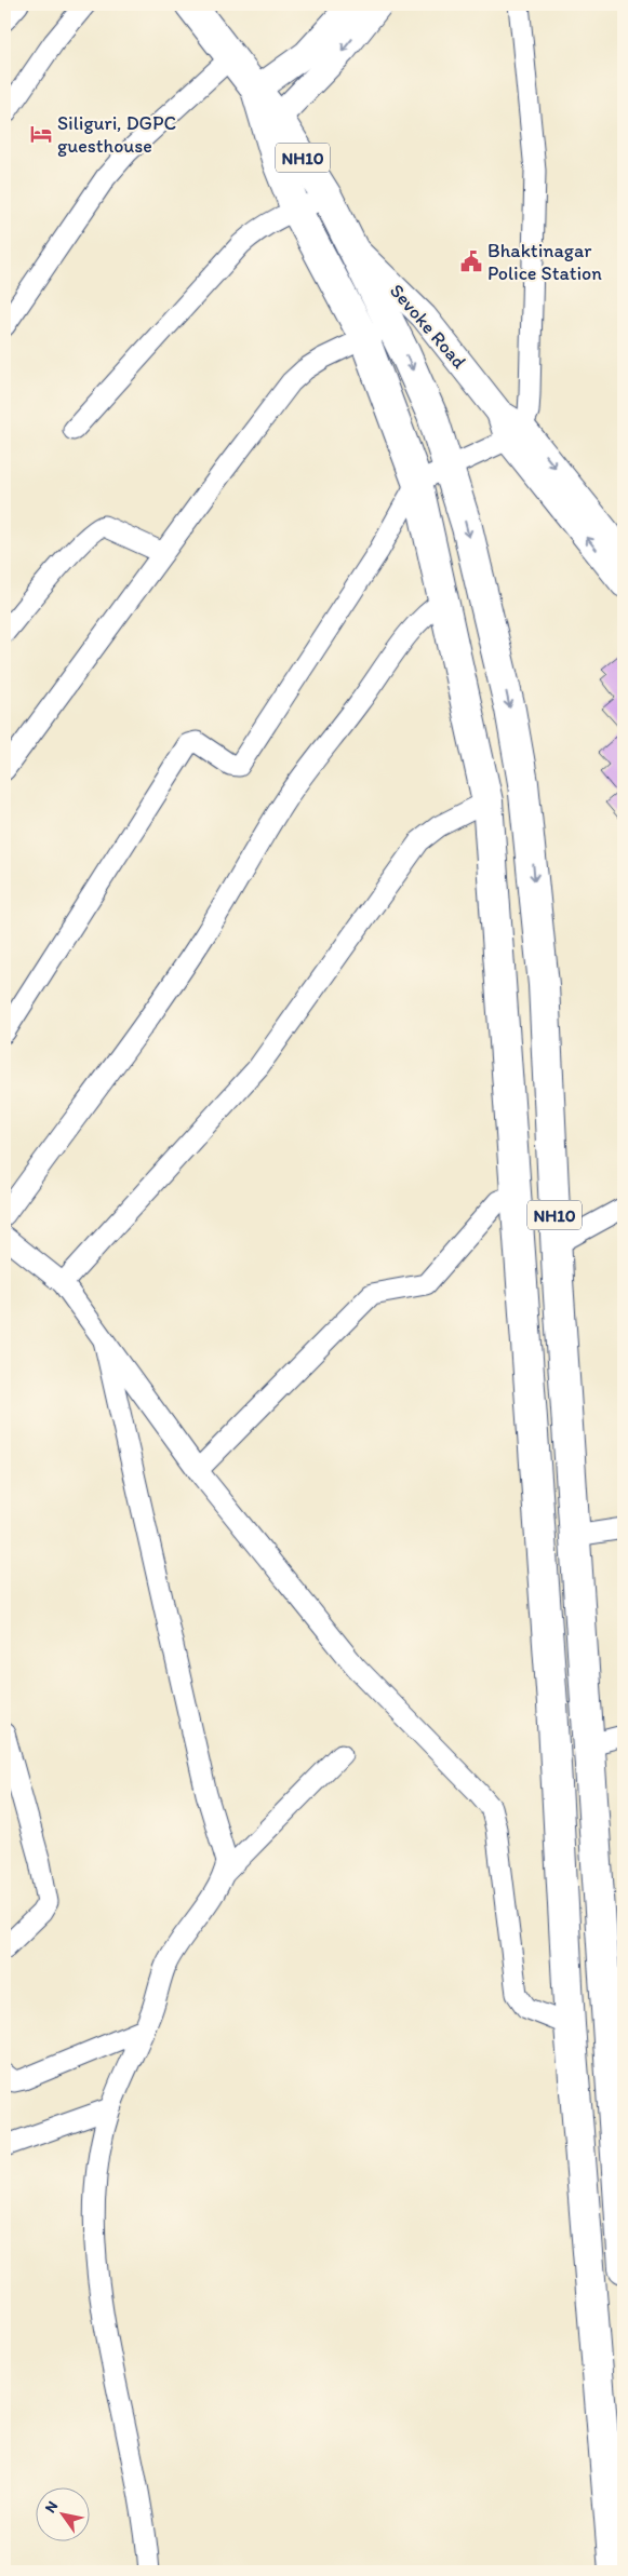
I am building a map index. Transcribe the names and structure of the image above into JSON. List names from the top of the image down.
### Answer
{
  "streets": {
    "highway": ["NH10"],
    "main road": ["Sevoke Road"]
  },
  "crossings": [
    ["NH10", "Sevoke Road"]
  ],
  "places": {
    "hotel": ["Siliguri, DGPC guesthouse"],
    "public building": ["Bhaktinagar Police Station"]
  },
  "north": "top left"
}
